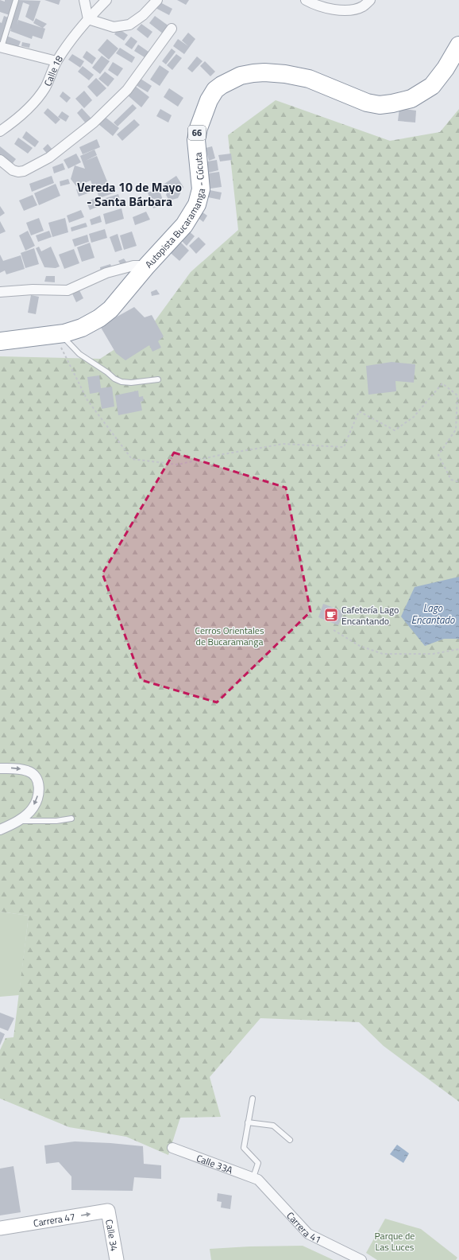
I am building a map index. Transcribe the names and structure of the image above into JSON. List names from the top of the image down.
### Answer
{
  "streets": {
    "highway": ["66", "Autopista Bucaramanga - Cúcuta"],
    "street": [
      "Calle 18",
      "Calle 33A",
      "Carrera 47",
      "Carrera 41",
      "Calle 34"
    ]
  },
  "crossings": [
    ["Calle 33A", "Carrera 41"],
    ["Carrera 47", "Calle 34"]
  ],
  "one_way": ["Carrera 47"],
  "districts": ["Vereda 10 de Mayo - Santa Bárbara"],
  "water": ["Lago Encantado"],
  "parks": ["Cerros Orientales de Bucaramanga", "Parque de Las Luces"],
  "places": {
    "cafe": ["Cafetería Lago Encantando"]
  }
}
